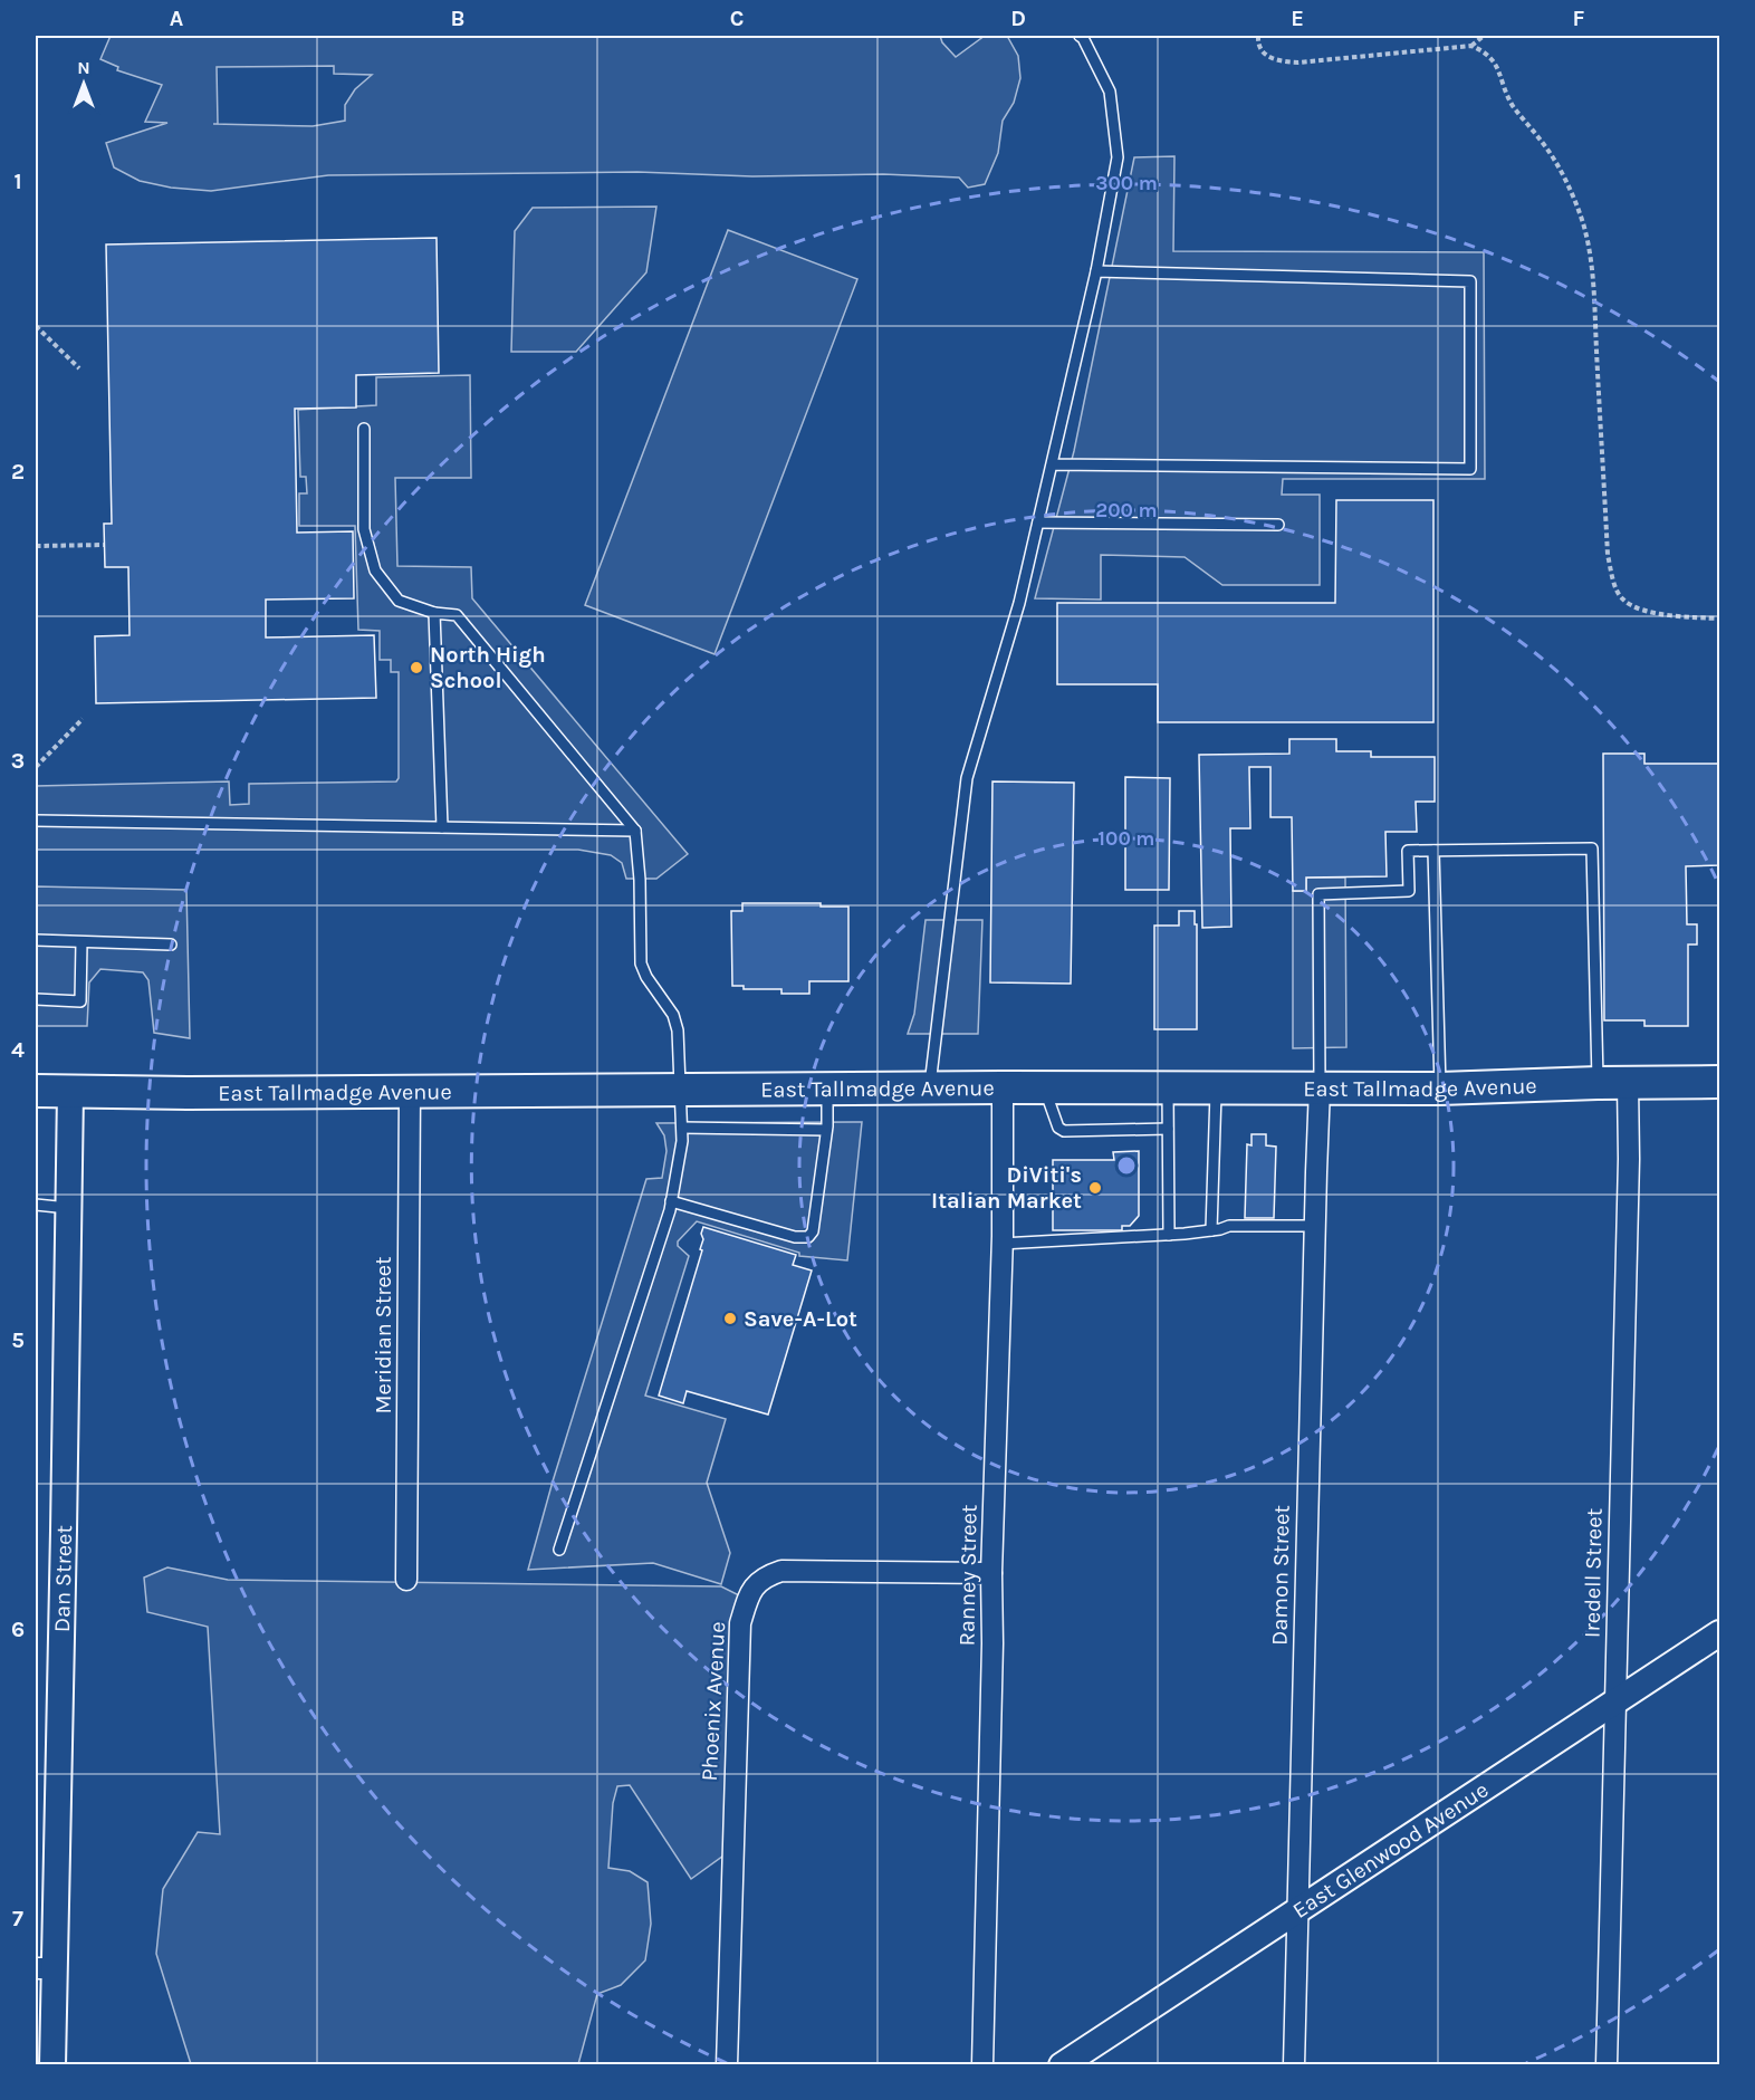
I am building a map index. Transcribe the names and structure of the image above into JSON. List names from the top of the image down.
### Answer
{
  "streets": {
    "main road": ["East Tallmadge Avenue"],
    "street": [
      "Meridian Street",
      "Iredell Street",
      "Ranney Street",
      "Damon Street",
      "Dan Street",
      "Phoenix Avenue",
      "East Glenwood Avenue"
    ]
  },
  "crossings": [
    ["East Tallmadge Avenue", "Meridian Street"],
    ["East Tallmadge Avenue", "Iredell Street"],
    ["East Tallmadge Avenue", "Ranney Street"],
    ["East Tallmadge Avenue", "Damon Street"],
    ["East Tallmadge Avenue", "Dan Street"],
    ["Iredell Street", "East Glenwood Avenue"],
    ["Ranney Street", "Phoenix Avenue"],
    ["Damon Street", "East Glenwood Avenue"]
  ],
  "places": ["North High School", "DiViti's Italian Market", "Save-A-Lot"],
  "north": "top",
  "grid": {
    "columns": [
      "A",
      "B",
      "C",
      "D",
      "E",
      "F"
    ],
    "rows": [
      "1",
      "2",
      "3",
      "4",
      "5",
      "6",
      "7"
    ]
  },
  "rings": ["300 m", "200 m", "100 m"]
}
